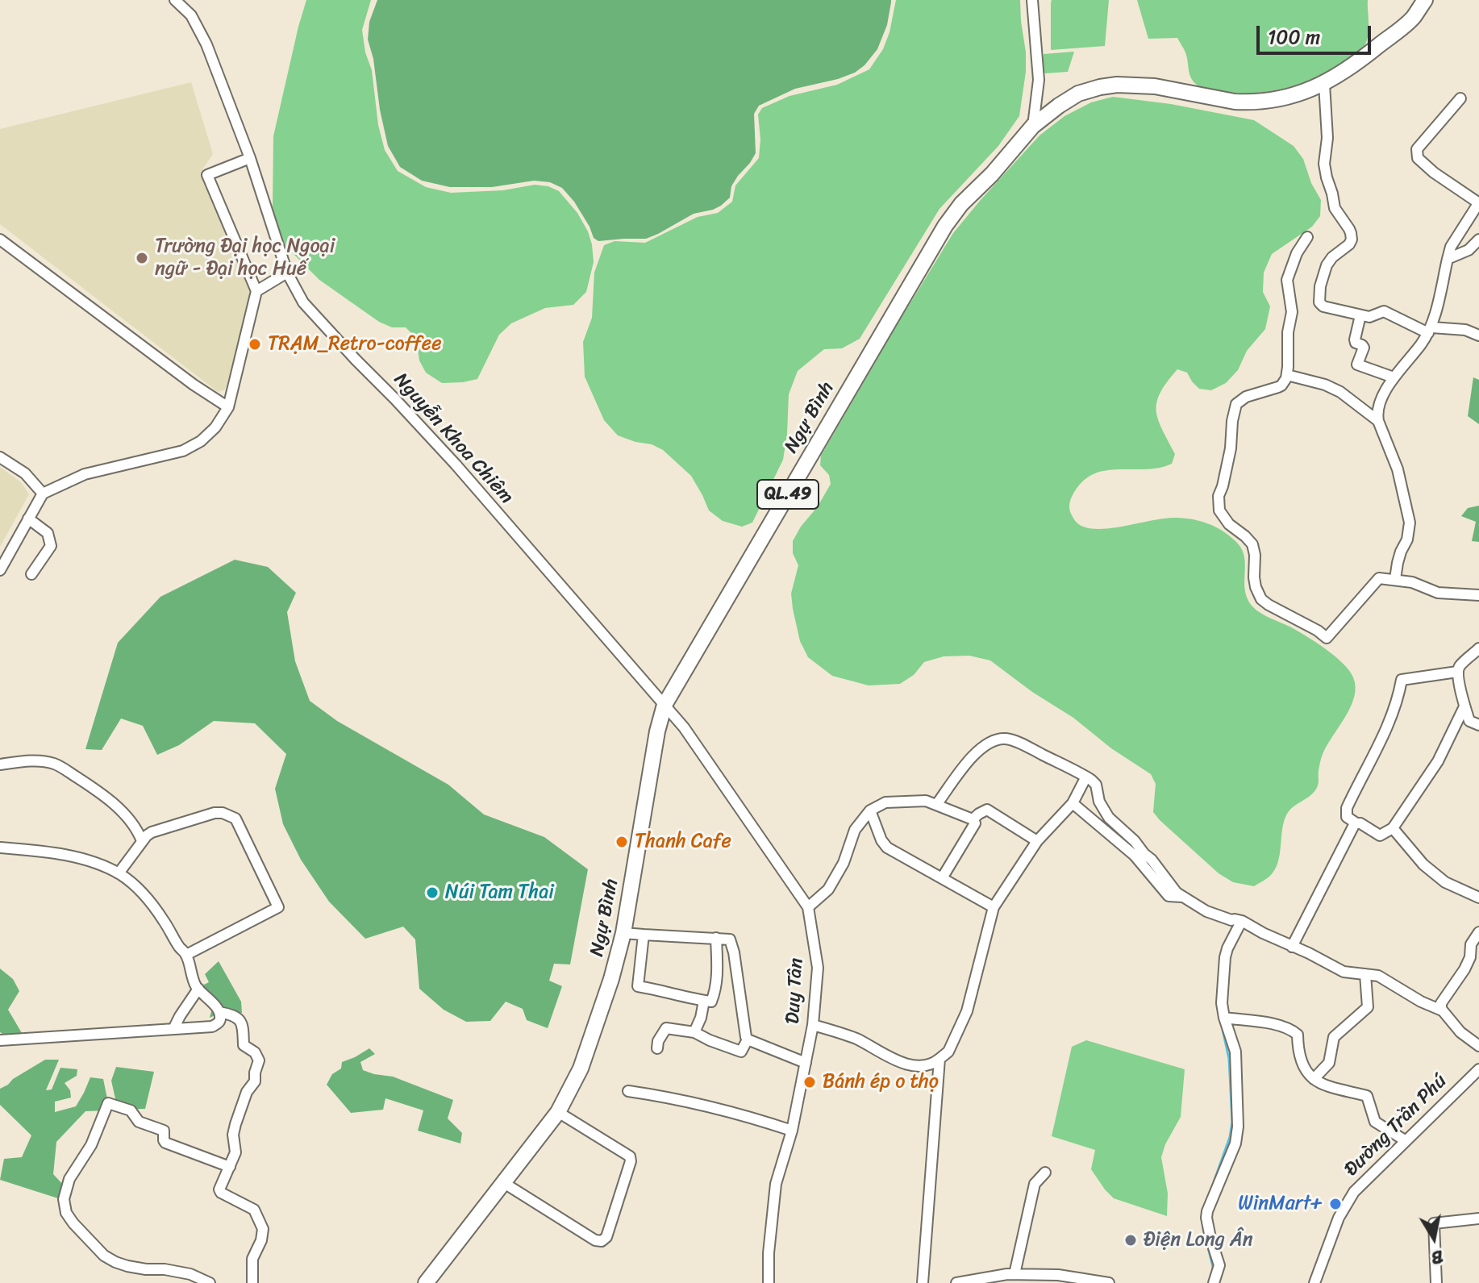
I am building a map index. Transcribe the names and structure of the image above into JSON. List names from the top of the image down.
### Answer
{
  "streets": {
    "highway": ["Ngự Bình", "QL.49"],
    "street": ["Nguyễn Khoa Chiêm", "Duy Tân", "Đường Trần Phú"]
  },
  "crossings": [
    ["Ngự Bình", "Nguyễn Khoa Chiêm"],
    ["Ngự Bình", "Duy Tân"],
    ["Nguyễn Khoa Chiêm", "Duy Tân"]
  ],
  "places": [
    "Trường Đại học Ngoại ngữ - Đại học Huế",
    "TRẠM_Retro-coffee",
    "Thanh Cafe",
    "Núi Tam Thai",
    "Bánh ép o thọ",
    "WinMart+",
    "Điện Long Ân"
  ],
  "scale_bar": "100 m",
  "north": "bottom"
}
